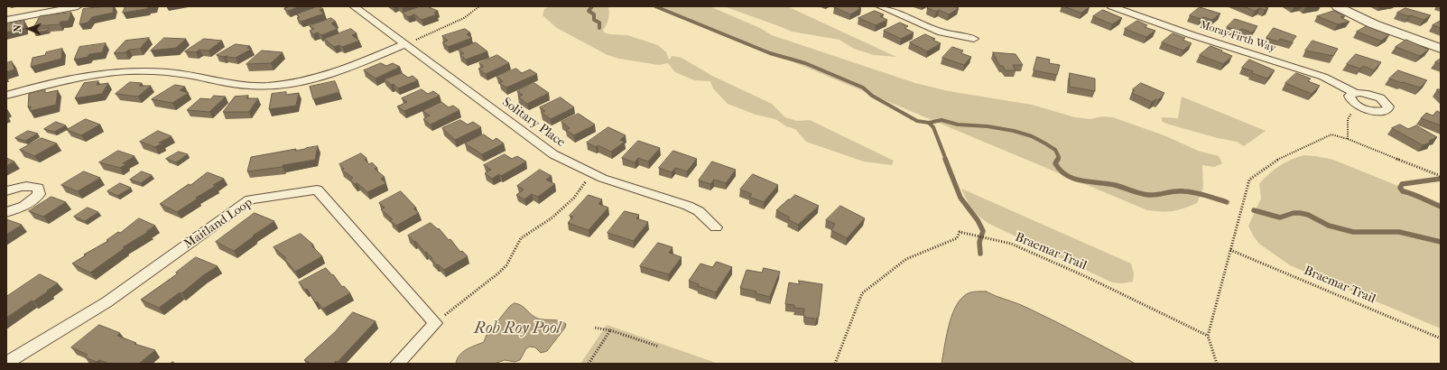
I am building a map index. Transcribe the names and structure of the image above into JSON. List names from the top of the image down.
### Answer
{
  "streets": {
    "street": ["Moray Firth Way", "Solitary Place", "Maitland Loop"],
    "path": ["Braemar Trail"]
  },
  "water": ["Rob Roy Pool"],
  "north": "left"
}
